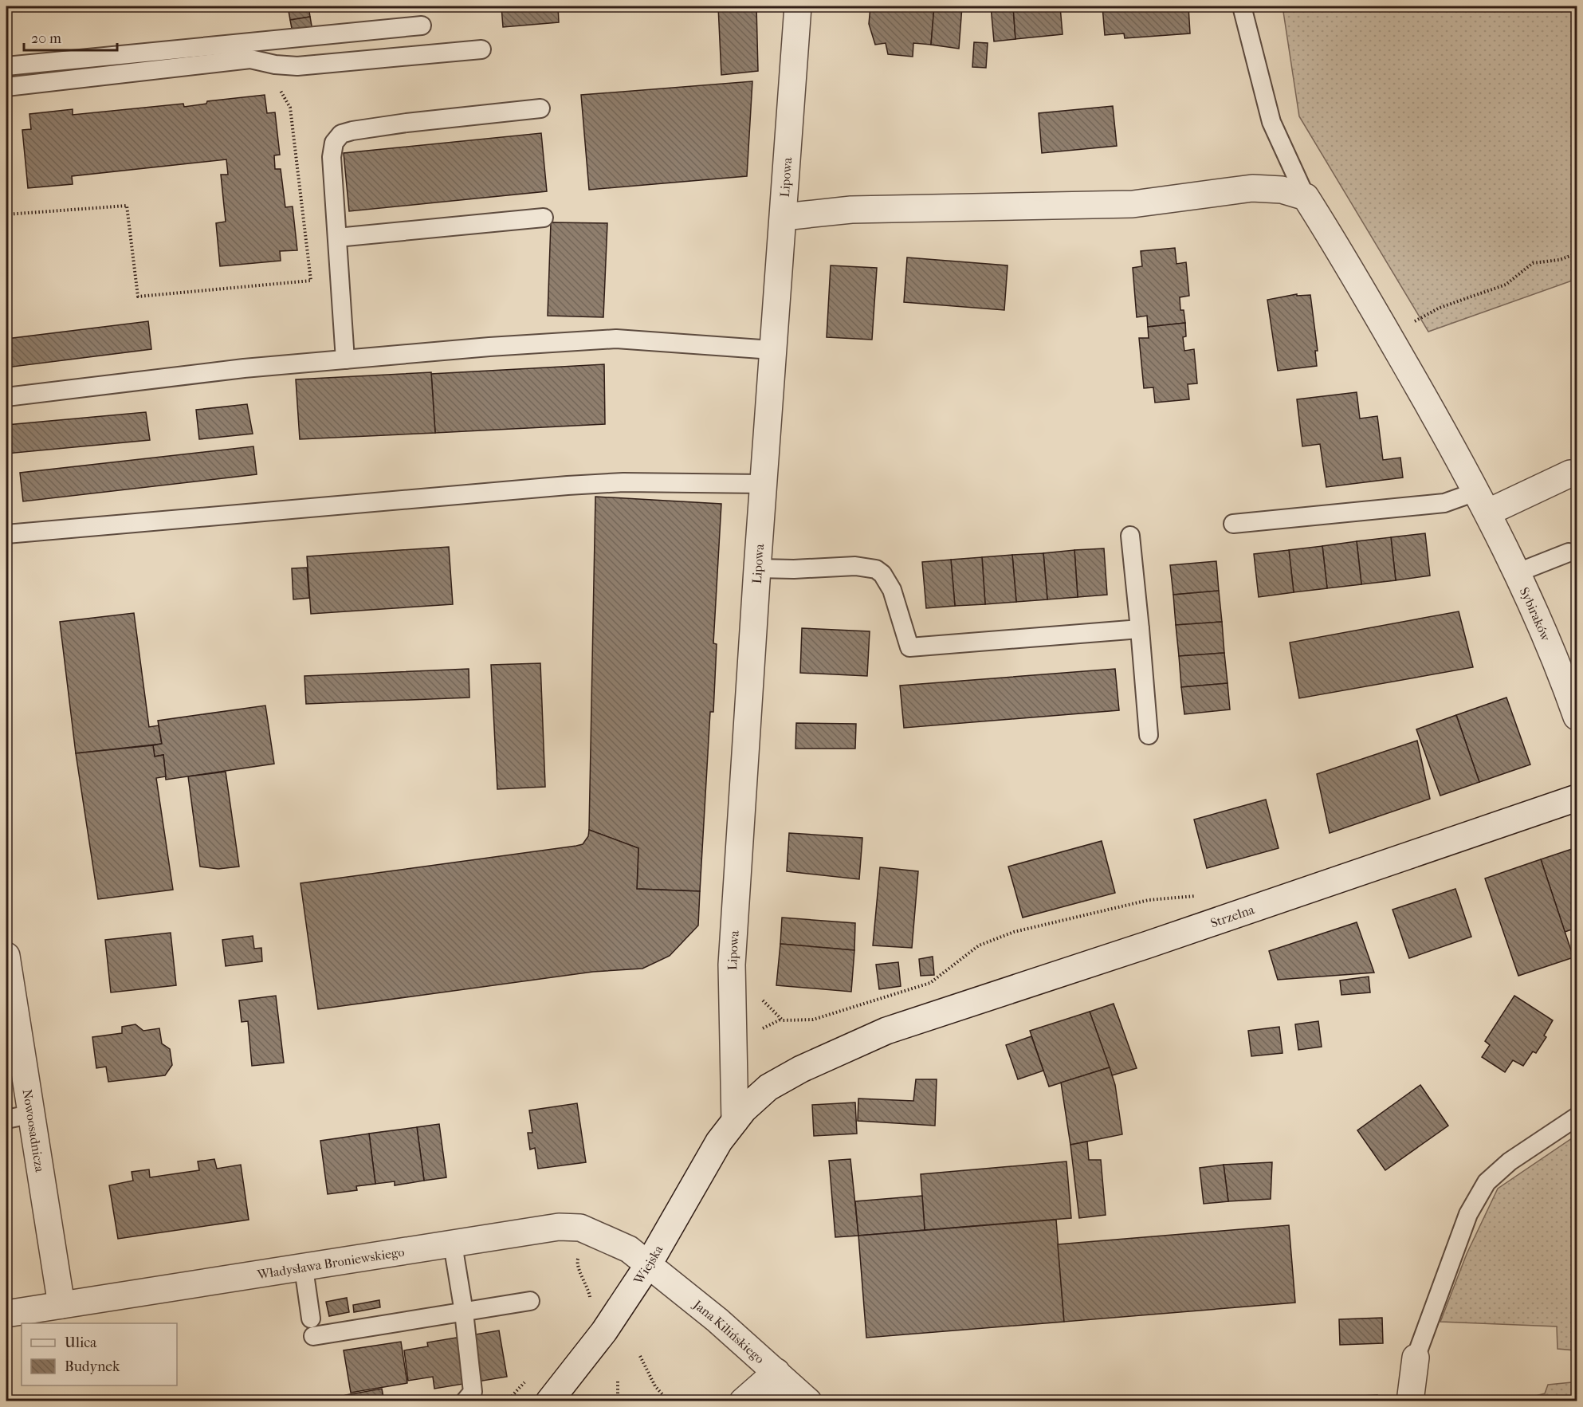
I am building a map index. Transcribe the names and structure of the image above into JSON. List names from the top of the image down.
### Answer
{
  "streets": {
    "street": [
      "Lipowa",
      "Sybiraków",
      "Strzelna",
      "Nowoosadnicza",
      "Władysława Broniewskiego",
      "Wiejska",
      "Jana Kilińskiego"
    ]
  },
  "crossings": [
    ["Lipowa", "Strzelna"],
    ["Lipowa", "Wiejska"],
    ["Strzelna", "Wiejska"],
    ["Nowoosadnicza", "Władysława Broniewskiego"],
    ["Władysława Broniewskiego", "Wiejska"],
    ["Władysława Broniewskiego", "Jana Kilińskiego"],
    ["Wiejska", "Jana Kilińskiego"]
  ],
  "legend": ["Ulica", "Budynek"],
  "scale_bar": "20 m"
}
